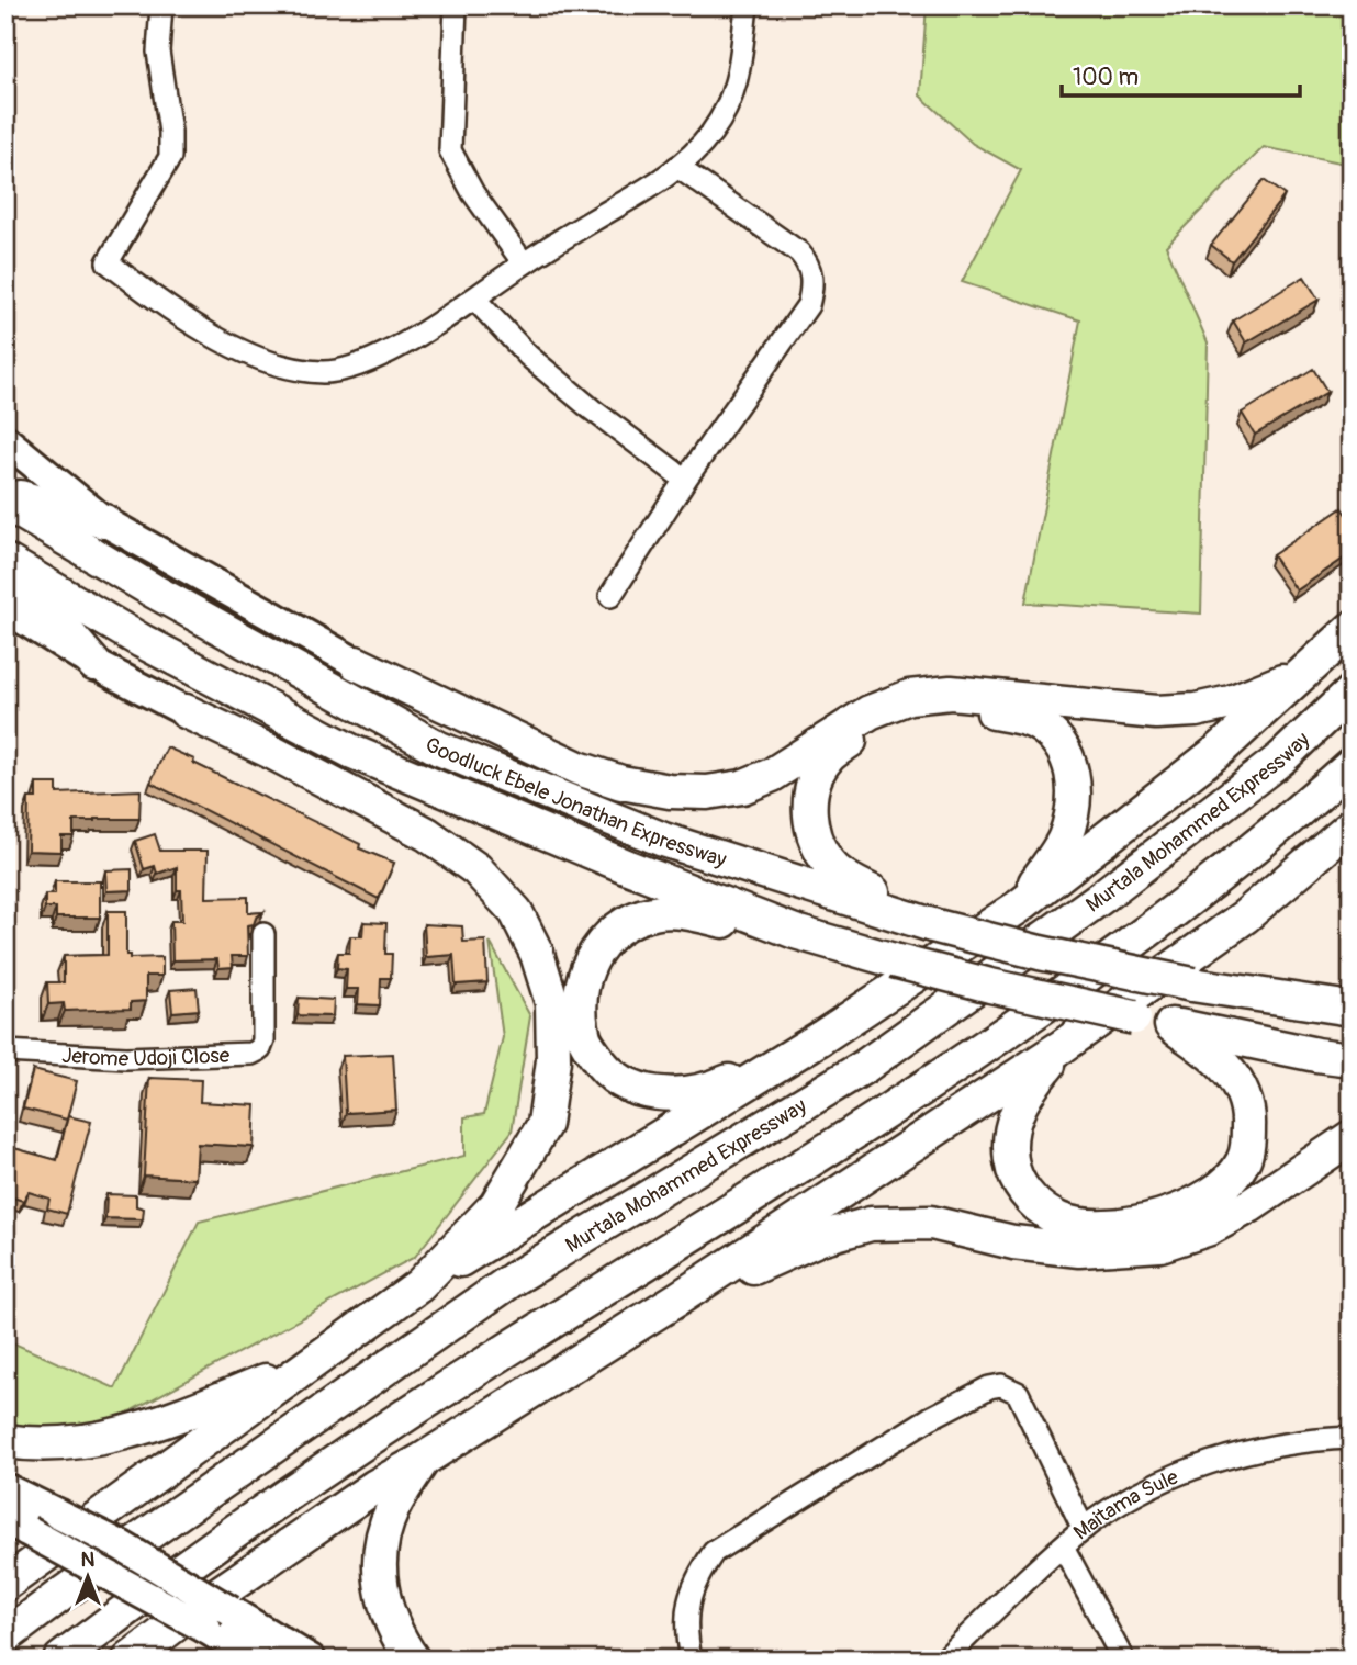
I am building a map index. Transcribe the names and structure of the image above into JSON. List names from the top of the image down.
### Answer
{
  "streets": {
    "highway": ["Goodluck Ebele Jonathan Expressway", "Murtala Mohammed Expressway"],
    "street": ["Jerome Udoji Close", "Maitama Sule"]
  },
  "scale_bar": "100 m",
  "north": "top"
}
